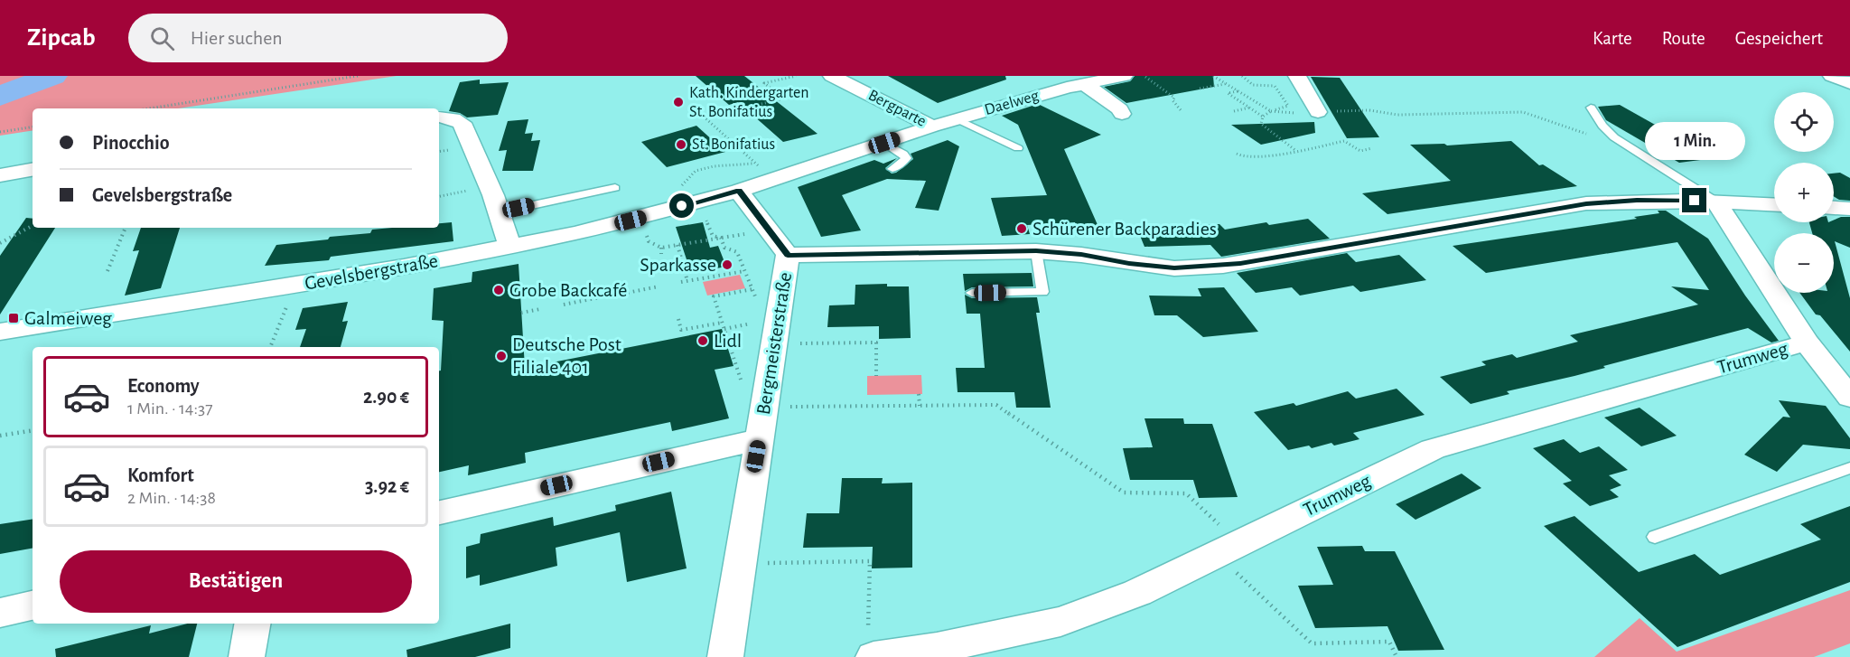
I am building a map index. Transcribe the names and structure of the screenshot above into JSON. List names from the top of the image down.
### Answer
{
  "streets": {
    "street": [
      "Daelweg",
      "Bergparte",
      "Gevelsbergstraße",
      "Bergmeisterstraße",
      "Trumweg"
    ]
  },
  "crossings": [
    ["Daelweg", "Gevelsbergstraße"],
    ["Bergparte", "Gevelsbergstraße"]
  ],
  "places": {
    "other": [
      "Kath. Kindergarten St. Bonifatius",
      "St. Bonifatius",
      "Schürener Backparadies",
      "Sparkasse",
      "Grobe Backcafé",
      "Lidl",
      "Deutsche Post Filiale 401"
    ],
    "transit": ["Galmeiweg"]
  },
  "page": {
    "header": "Zipcab",
    "search": "Hier suchen",
    "nav": ["Karte", "Route", "Gespeichert"],
    "map_buttons": ["+", "−"],
    "banner": ["Pinocchio", "Gevelsbergstraße"],
    "bubble": "1 Min.",
    "list": [
      {
        "name": "Economy",
        "note": "1 Min. · 14:37",
        "value": "2.90 €"
      },
      {
        "name": "Komfort",
        "note": "2 Min. · 14:38",
        "value": "3.92 €"
      }
    ],
    "buttons": "Bestätigen"
  }
}
